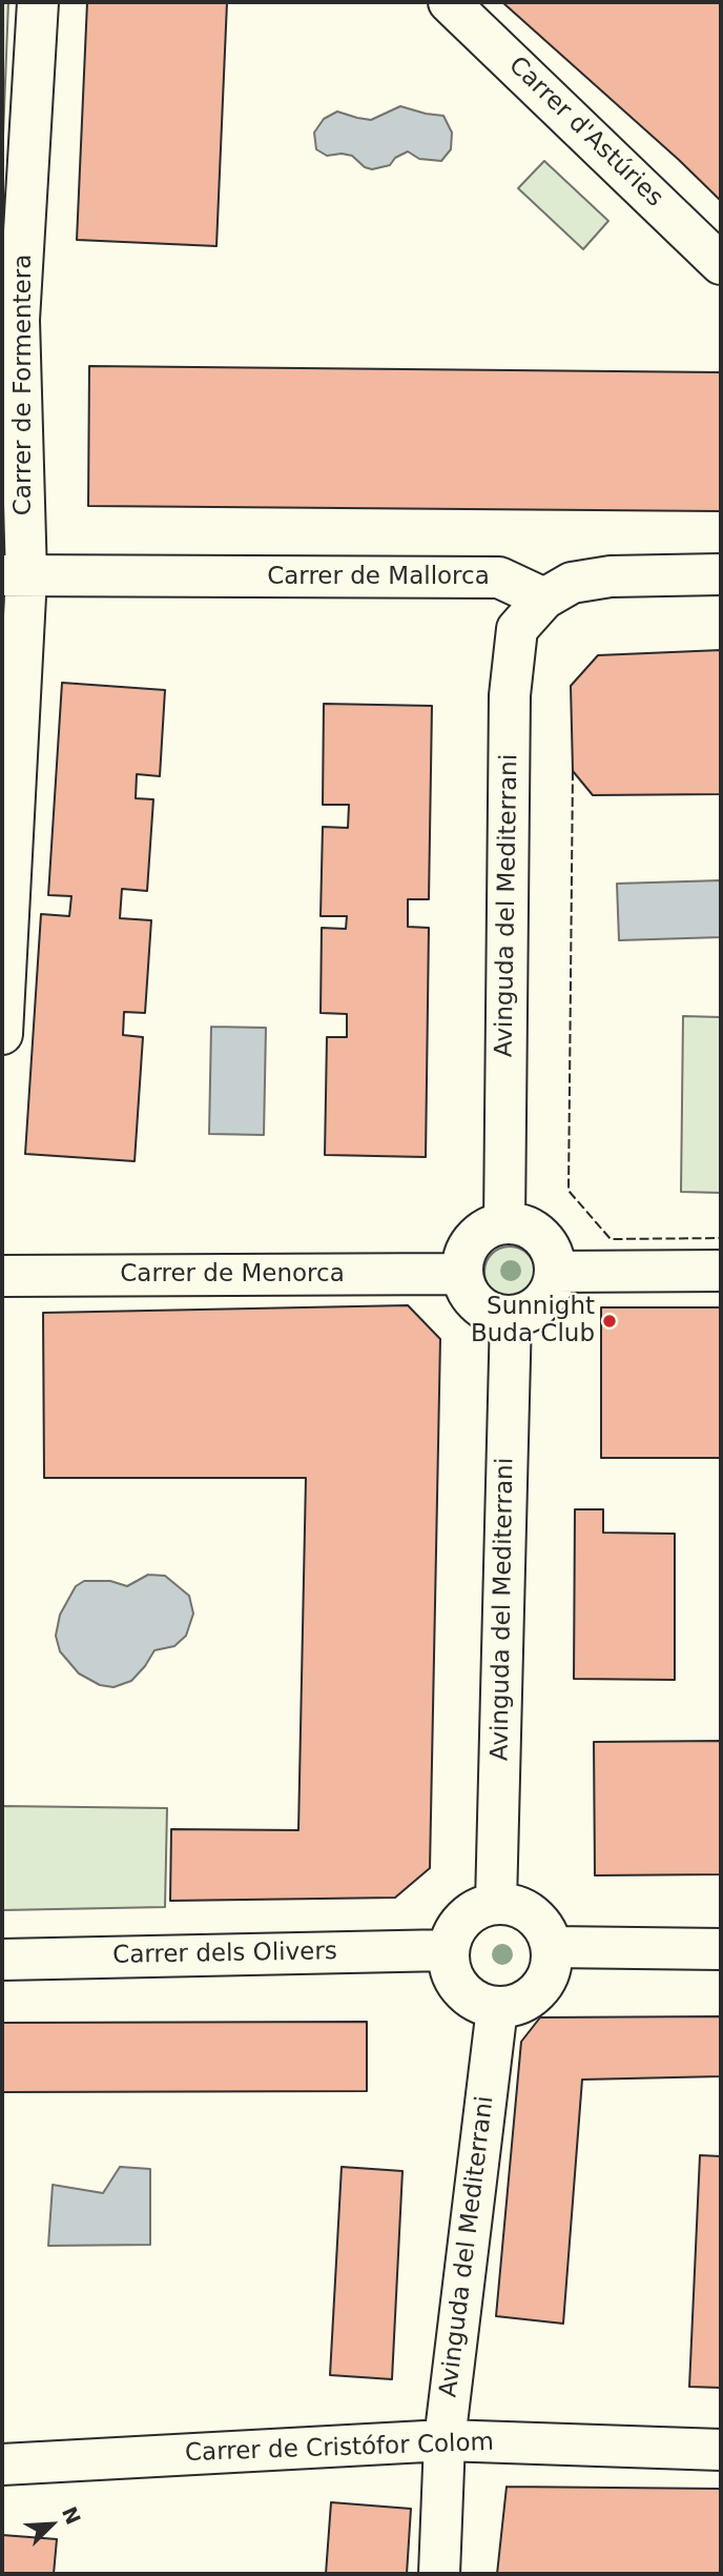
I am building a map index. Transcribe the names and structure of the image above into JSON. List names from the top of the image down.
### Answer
{
  "streets": {
    "street": [
      "Carrer d'Astúries",
      "Carrer de Formentera",
      "Carrer de Mallorca",
      "Avinguda del Mediterrani",
      "Carrer de Menorca",
      "Carrer dels Olivers",
      "Carrer de Cristófor Colom"
    ]
  },
  "crossings": [
    ["Carrer de Formentera", "Carrer de Mallorca"],
    ["Carrer de Mallorca", "Avinguda del Mediterrani"],
    ["Avinguda del Mediterrani", "Carrer de Menorca"],
    ["Avinguda del Mediterrani", "Carrer dels Olivers"],
    ["Avinguda del Mediterrani", "Carrer de Cristófor Colom"]
  ],
  "places": ["Sunnight Buda Club"],
  "north": "top right"
}
